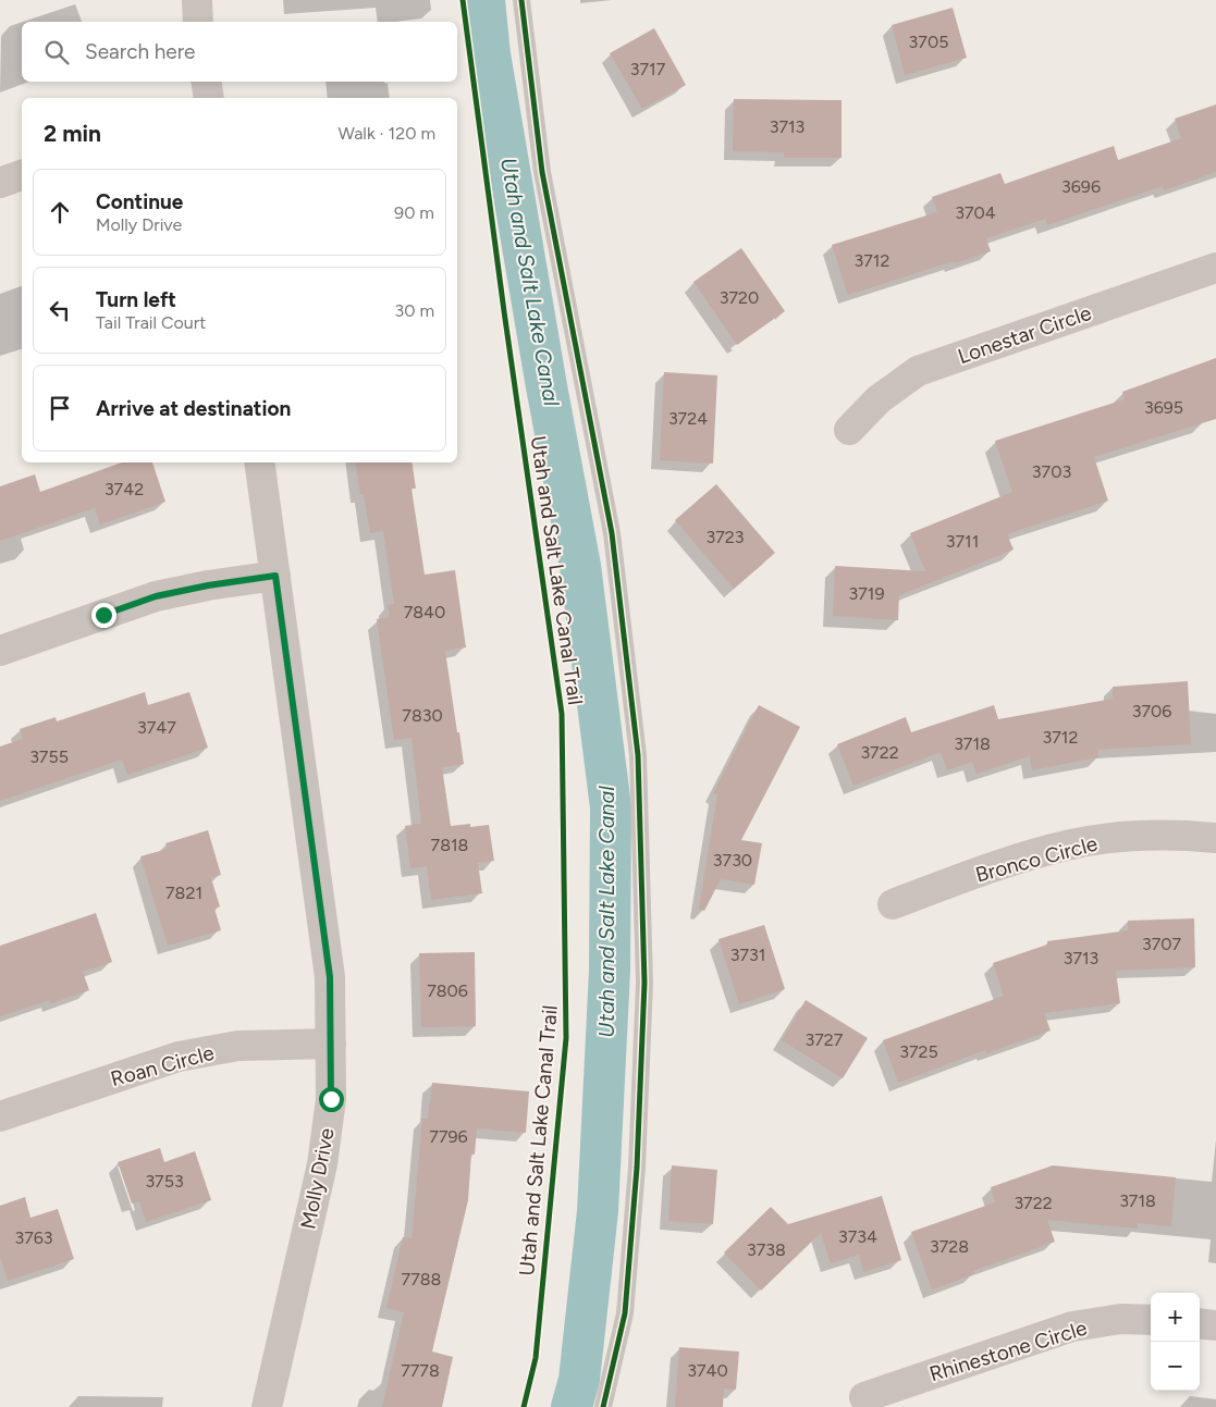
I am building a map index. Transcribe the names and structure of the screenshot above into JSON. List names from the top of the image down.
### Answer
{
  "streets": {
    "street": [
      "Lonestar Circle",
      "Bronco Circle",
      "Roan Circle",
      "Molly Drive",
      "Rhinestone Circle"
    ],
    "cycle path": ["Utah and Salt Lake Canal Trail"]
  },
  "crossings": [
    ["Roan Circle", "Molly Drive"]
  ],
  "water": ["Utah and Salt Lake Canal"],
  "house_numbers": [
    "3705",
    "3717",
    "3713",
    "3696",
    "3704",
    "3712",
    "3720",
    "3695",
    "3724",
    "3703",
    "3742",
    "3723",
    "3711",
    "3719",
    "7840",
    "3706",
    "7830",
    "3747",
    "3712",
    "3718",
    "3722",
    "3755",
    "7818",
    "3730",
    "7821",
    "3707",
    "3731",
    "3713",
    "7806",
    "3727",
    "3725",
    "7796",
    "3753",
    "3718",
    "3722",
    "3734",
    "3763",
    "3728",
    "3738",
    "7788",
    "7778",
    "3740"
  ],
  "page": {
    "search": "Search here",
    "heading": ["2 min", "Walk · 120 m"],
    "list": [
      ["Continue", "Molly Drive", "90 m"],
      ["Turn left", "Tail Trail Court", "30 m"],
      "Arrive at destination"
    ],
    "map_buttons": ["+", "−"]
  }
}
